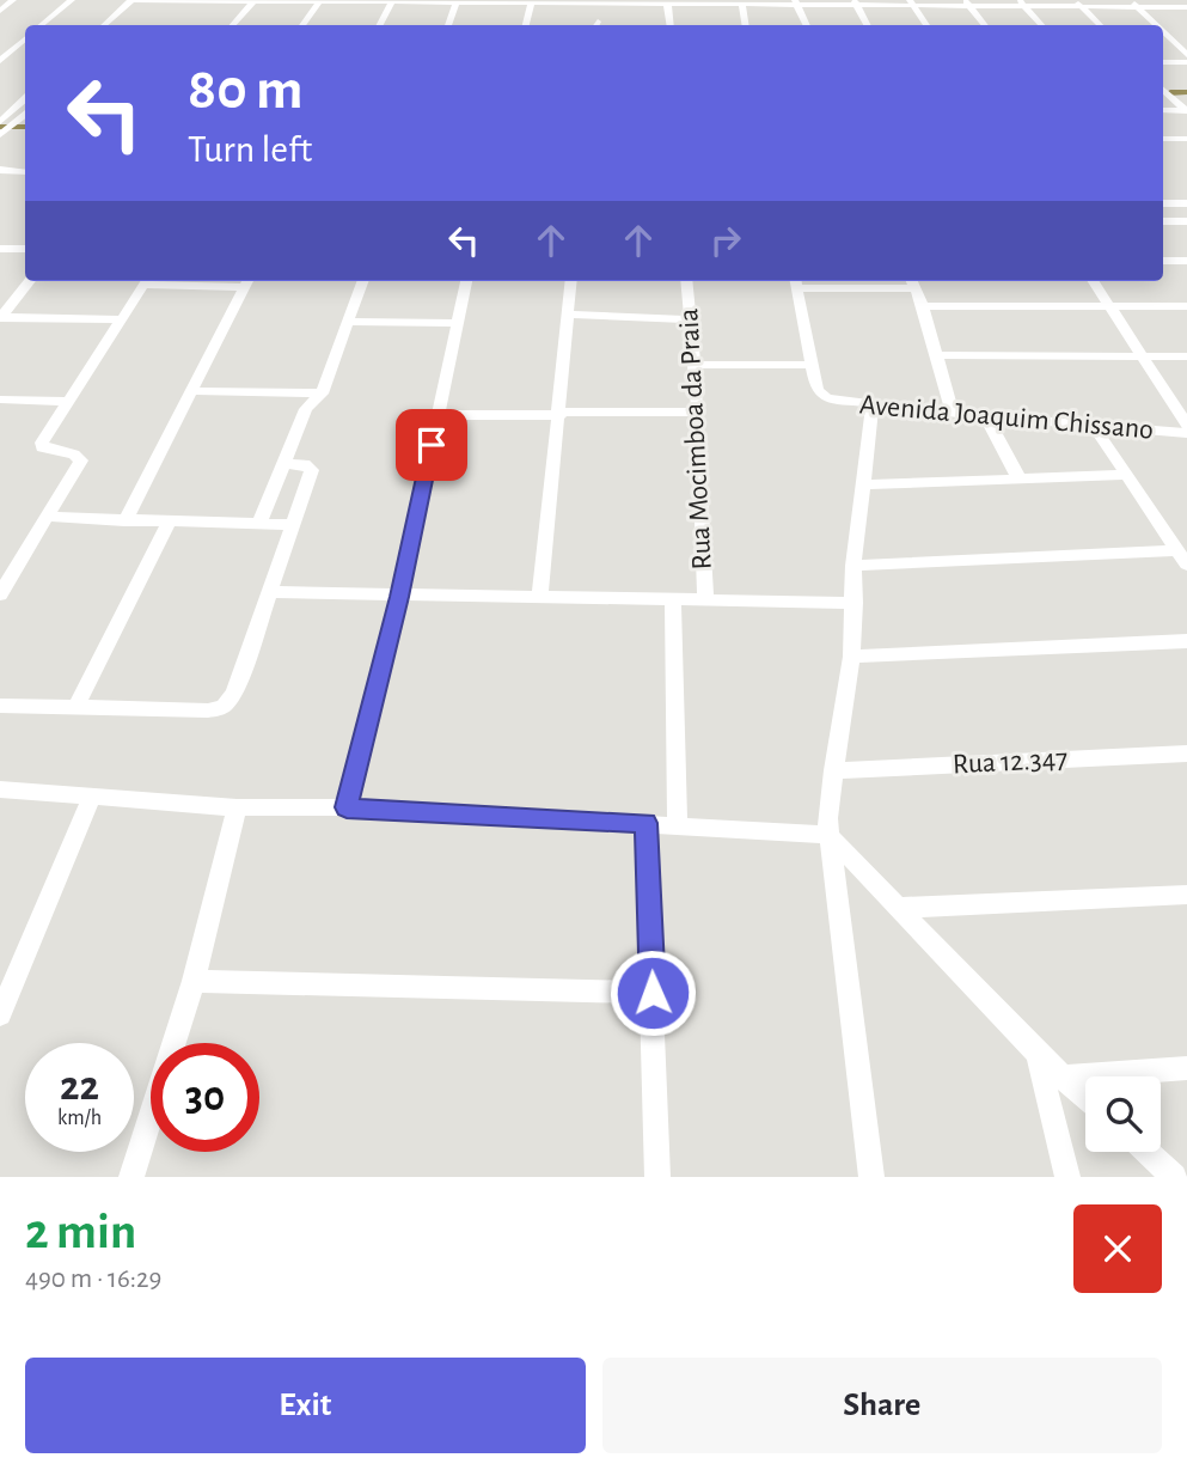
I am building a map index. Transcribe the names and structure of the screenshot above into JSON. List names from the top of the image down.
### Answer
{
  "streets": {
    "street": ["Avenida Joaquim Chissano", "Rua Mocimboa da Praia", "Rua 12.347"]
  },
  "page": {
    "turn": ["80 m", "Turn left"],
    "speed": "22 km/h",
    "limit": "30",
    "heading": ["2 min", "490 m · 16:29"],
    "buttons": ["Exit", "Share"]
  }
}
